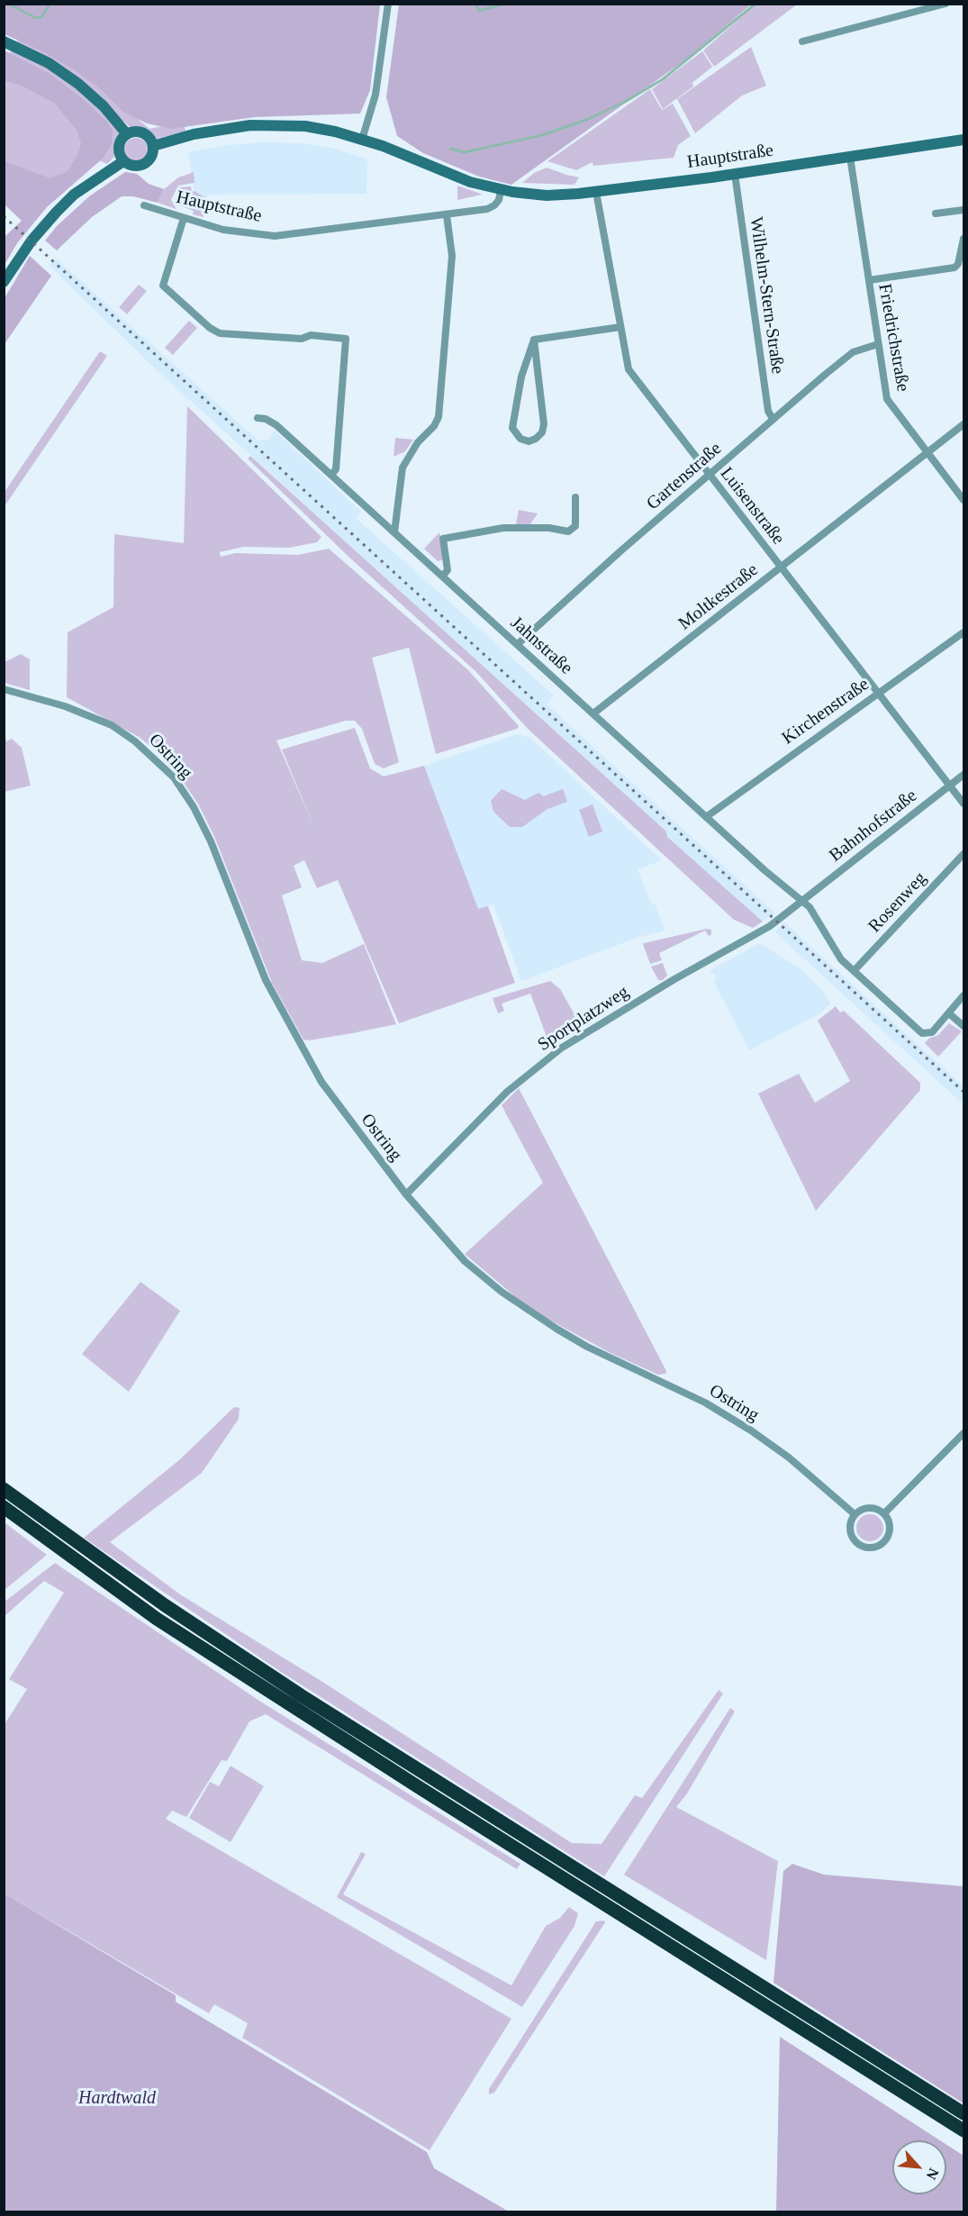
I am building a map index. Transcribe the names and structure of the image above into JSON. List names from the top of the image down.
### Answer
{
  "streets": {
    "street": [
      "Hauptstraße",
      "Wilhelm-Stern-Straße",
      "Friedrichstraße",
      "Gartenstraße",
      "Luisenstraße",
      "Moltkestraße",
      "Jahnstraße",
      "Kirchenstraße",
      "Ostring",
      "Bahnhofstraße",
      "Rosenweg",
      "Sportplatzweg"
    ]
  },
  "crossings": [
    ["Hauptstraße", "Wilhelm-Stern-Straße"],
    ["Hauptstraße", "Friedrichstraße"],
    ["Hauptstraße", "Luisenstraße"],
    ["Wilhelm-Stern-Straße", "Gartenstraße"],
    ["Friedrichstraße", "Gartenstraße"],
    ["Friedrichstraße", "Moltkestraße"],
    ["Gartenstraße", "Luisenstraße"],
    ["Gartenstraße", "Jahnstraße"],
    ["Luisenstraße", "Moltkestraße"],
    ["Luisenstraße", "Kirchenstraße"],
    ["Luisenstraße", "Bahnhofstraße"],
    ["Moltkestraße", "Jahnstraße"],
    ["Jahnstraße", "Kirchenstraße"],
    ["Jahnstraße", "Bahnhofstraße"],
    ["Jahnstraße", "Rosenweg"],
    ["Jahnstraße", "Sportplatzweg"],
    ["Ostring", "Sportplatzweg"],
    ["Bahnhofstraße", "Sportplatzweg"]
  ],
  "parks": ["Hardtwald"],
  "north": "bottom right"
}
